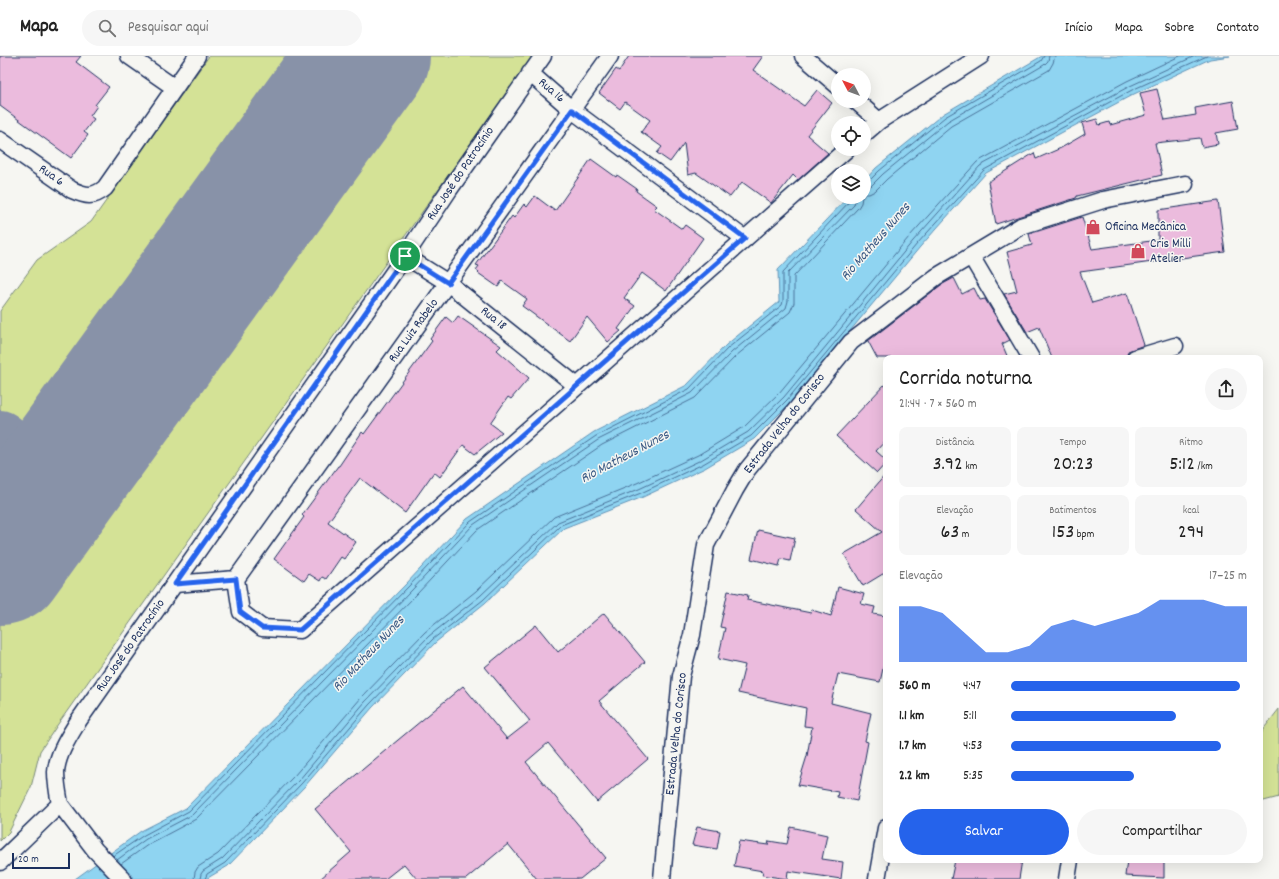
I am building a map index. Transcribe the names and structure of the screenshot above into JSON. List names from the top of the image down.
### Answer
{
  "streets": {
    "street": [
      "Rua 16",
      "Rua José do Patrocínio",
      "Rua 6",
      "Rua 18",
      "Rua Luiz Rabelo",
      "Estrada Velha do Corisco"
    ]
  },
  "crossings": [
    ["Rua 16", "Rua José do Patrocínio"],
    ["Rua 16", "Rua Luiz Rabelo"],
    ["Rua José do Patrocínio", "Rua 18"],
    ["Rua 18", "Rua Luiz Rabelo"]
  ],
  "water": ["Rio Matheus Nunes"],
  "places": {
    "shop": ["Oficina Mecânica", "Cris Milli Atelier"]
  },
  "scale_bar": "20 m",
  "north": "top left",
  "page": {
    "header": "Mapa",
    "search": "Pesquisar aqui",
    "nav": [
      "Início",
      "Mapa",
      "Sobre",
      "Contato"
    ],
    "heading": ["Corrida noturna", "21:44 · 7 × 560 m"],
    "stats": [
      ["Distância", "3.92 km"],
      ["Tempo", "20:23"],
      ["Ritmo", "5:12 /km"],
      ["Elevação", "63 m"],
      ["Batimentos", "153 bpm"],
      ["kcal", "294"]
    ],
    "chart": ["Elevação", "17–25 m"],
    "list": [
      {
        "name": "560 m",
        "note": "4:47"
      },
      {
        "name": "1.1 km",
        "note": "5:11"
      },
      {
        "name": "1.7 km",
        "note": "4:53"
      },
      {
        "name": "2.2 km",
        "note": "5:35"
      }
    ],
    "buttons": ["Salvar", "Compartilhar"],
    "scale": "20 m"
  }
}
